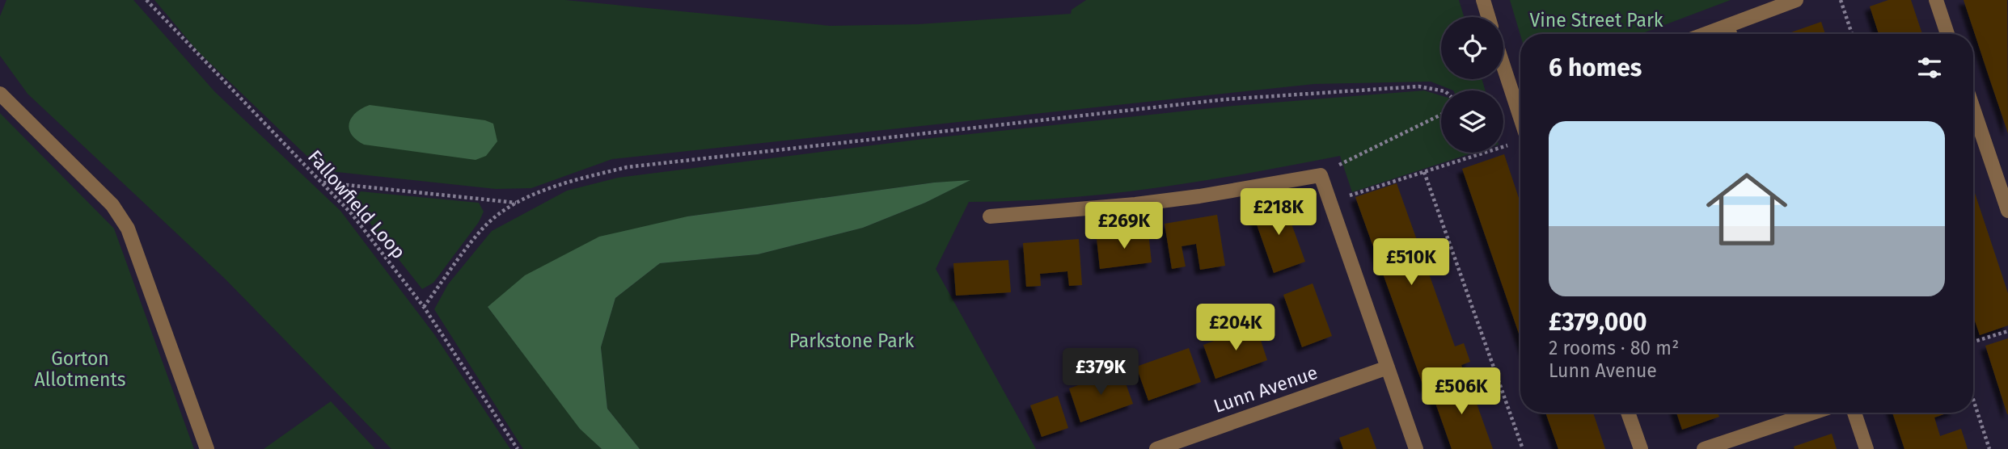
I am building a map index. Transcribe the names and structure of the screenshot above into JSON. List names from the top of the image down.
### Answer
{
  "streets": {
    "street": ["Lunn Avenue"],
    "path": ["Fallowfield Loop"]
  },
  "parks": ["Vine Street Park", "Parkstone Park", "Gorton Allotments"],
  "page": {
    "heading": "6 homes",
    "list": [
      {
        "name": "£379,000",
        "note": "2 rooms · 80 m² · Lunn Avenue"
      }
    ],
    "price": [
      "£218K",
      "£269K",
      "£510K",
      "£204K",
      "£379K",
      "£506K"
    ]
  }
}
